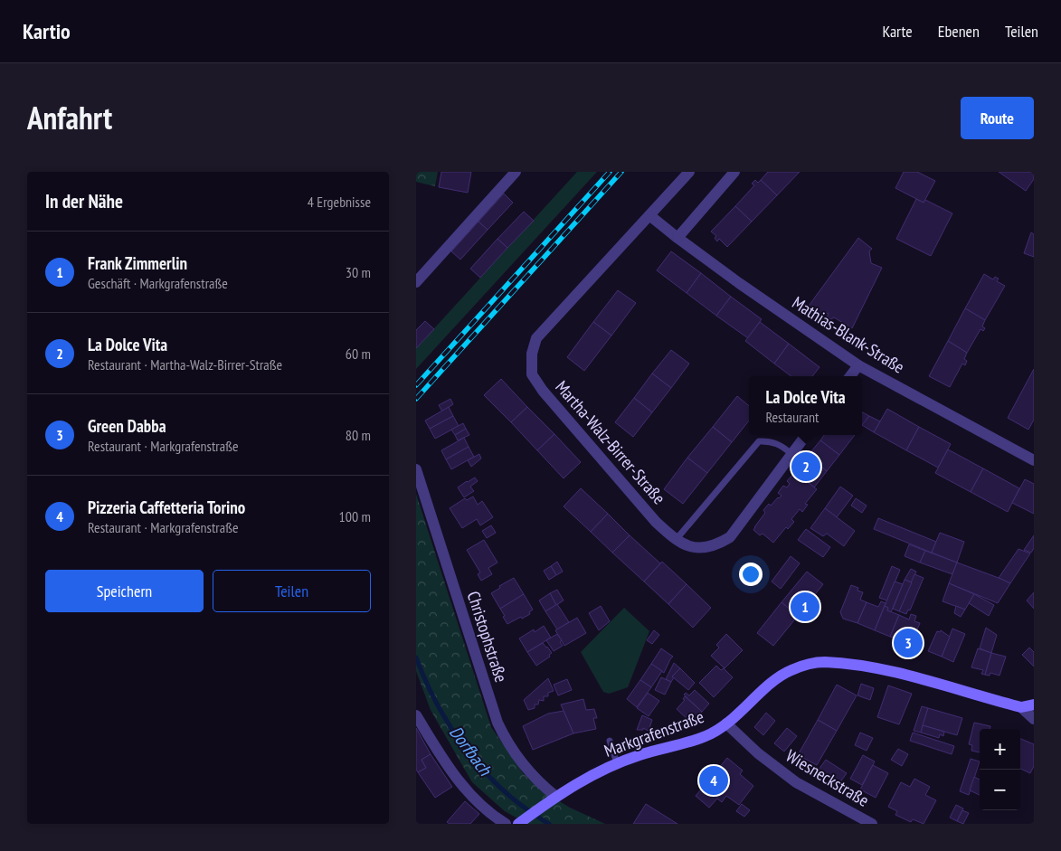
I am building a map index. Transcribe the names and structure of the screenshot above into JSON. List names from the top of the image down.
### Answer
{
  "streets": {
    "street": [
      "Mathias-Blank-Straße",
      "Martha-Walz-Birrer-Straße",
      "Christophstraße",
      "Markgrafenstraße",
      "Wiesneckstraße"
    ]
  },
  "crossings": [
    ["Mathias-Blank-Straße", "Martha-Walz-Birrer-Straße"],
    ["Christophstraße", "Markgrafenstraße"],
    ["Markgrafenstraße", "Wiesneckstraße"]
  ],
  "water": ["Dorfbach"],
  "page": {
    "header": "Kartio",
    "nav": ["Karte", "Ebenen", "Teilen"],
    "title": "Anfahrt",
    "buttons": [
      "Route",
      ["Speichern", "Teilen"]
    ],
    "heading": ["In der Nähe", "4 Ergebnisse"],
    "list": [
      {
        "mark": "1",
        "name": "Frank Zimmerlin",
        "note": "Geschäft · Markgrafenstraße",
        "value": "30 m"
      },
      {
        "mark": "2",
        "name": "La Dolce Vita",
        "note": "Restaurant · Martha-Walz-Birrer-Straße",
        "value": "60 m"
      },
      {
        "mark": "3",
        "name": "Green Dabba",
        "note": "Restaurant · Markgrafenstraße",
        "value": "80 m"
      },
      {
        "mark": "4",
        "name": "Pizzeria Caffetteria Torino",
        "note": "Restaurant · Markgrafenstraße",
        "value": "100 m"
      }
    ],
    "popup": ["La Dolce Vita", "Restaurant"],
    "pins": [
      "2",
      "1",
      "3",
      "4"
    ],
    "map_buttons": ["+", "−"]
  }
}
